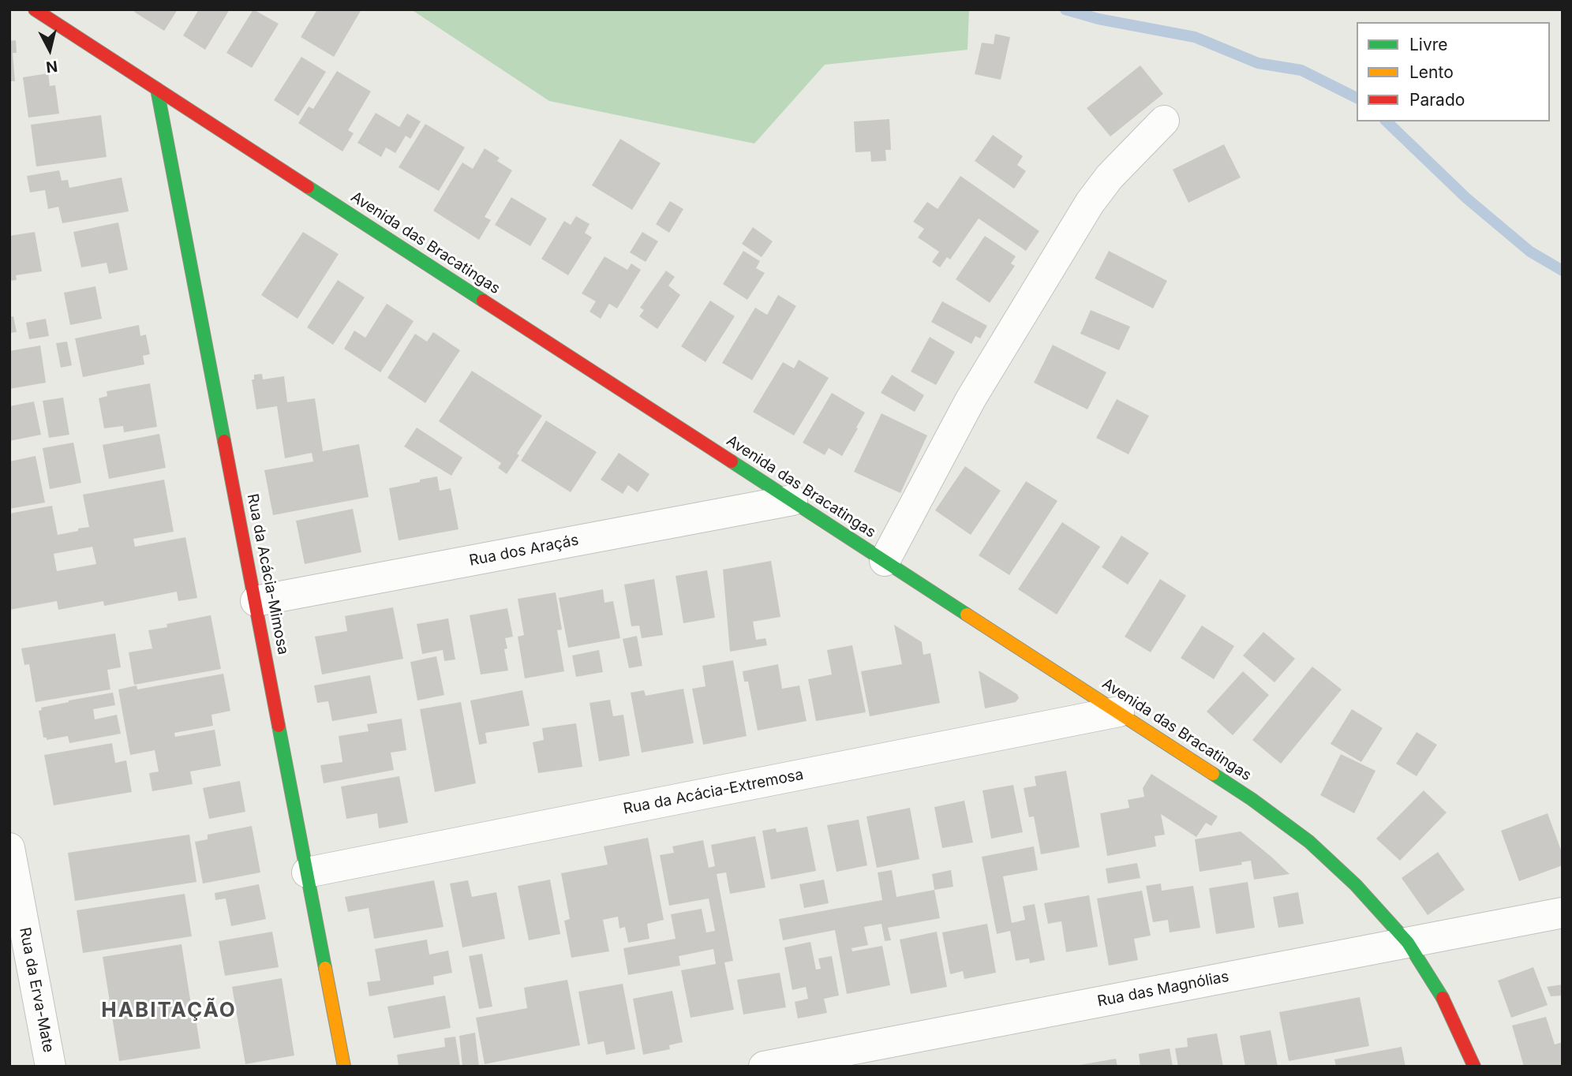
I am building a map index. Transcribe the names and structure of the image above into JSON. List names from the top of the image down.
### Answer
{
  "streets": {
    "street": [
      "Avenida das Bracatingas",
      "Rua dos Araçás",
      "Rua da Acácia-Mimosa",
      "Rua da Acácia-Extremosa",
      "Rua das Magnólias",
      "Rua da Erva-Mate"
    ]
  },
  "crossings": [
    ["Avenida das Bracatingas", "Rua dos Araçás"],
    ["Avenida das Bracatingas", "Rua da Acácia-Mimosa"],
    ["Avenida das Bracatingas", "Rua da Acácia-Extremosa"],
    ["Avenida das Bracatingas", "Rua das Magnólias"],
    ["Rua dos Araçás", "Rua da Acácia-Mimosa"],
    ["Rua da Acácia-Mimosa", "Rua da Acácia-Extremosa"]
  ],
  "districts": ["HABITAÇÃO"],
  "legend": ["Livre", "Lento", "Parado"],
  "north": "bottom"
}
